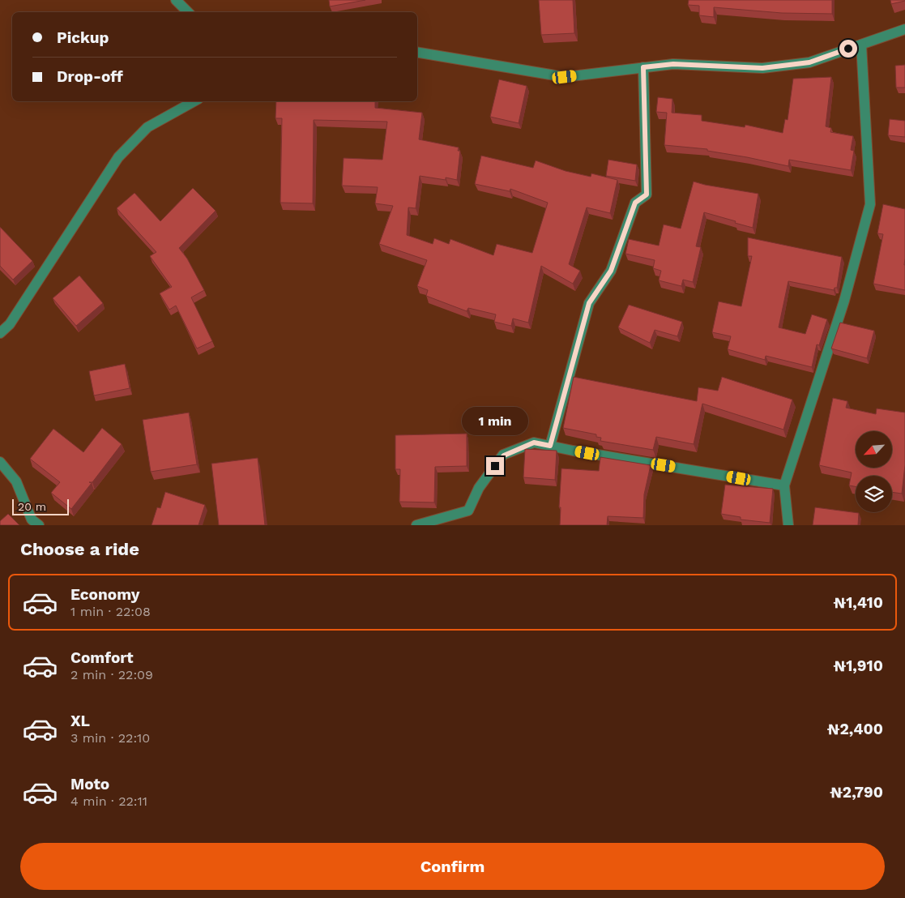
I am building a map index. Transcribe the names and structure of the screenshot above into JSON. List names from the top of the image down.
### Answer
{
  "scale_bar": "20 m",
  "north": "bottom left",
  "page": {
    "banner": ["Pickup", "Drop-off"],
    "bubble": "1 min",
    "scale": "20 m",
    "heading": "Choose a ride",
    "list": [
      {
        "name": "Economy",
        "note": "1 min · 22:08",
        "value": "₦1,410"
      },
      {
        "name": "Comfort",
        "note": "2 min · 22:09",
        "value": "₦1,910"
      },
      {
        "name": "XL",
        "note": "3 min · 22:10",
        "value": "₦2,400"
      },
      {
        "name": "Moto",
        "note": "4 min · 22:11",
        "value": "₦2,790"
      }
    ],
    "buttons": "Confirm"
  }
}
